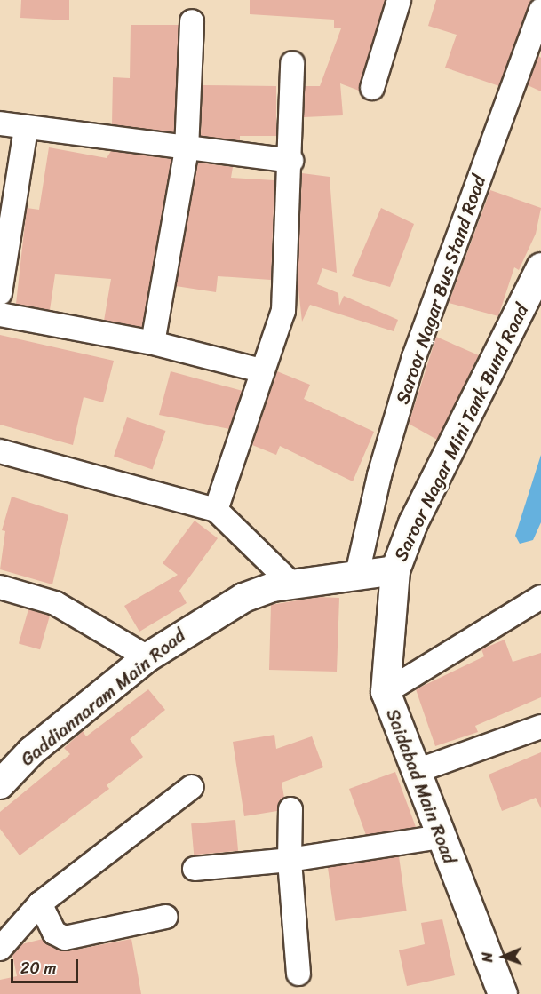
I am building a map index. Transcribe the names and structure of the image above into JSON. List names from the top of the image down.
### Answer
{
  "streets": {
    "main road": ["Saroor Nagar Mini Tank Bund Road", "Gaddiannaram Main Road", "Saidabad Main Road"],
    "street": ["Saroor Nagar Bus Stand Road"]
  },
  "crossings": [
    ["Saroor Nagar Bus Stand Road", "Gaddiannaram Main Road"],
    ["Saroor Nagar Mini Tank Bund Road", "Gaddiannaram Main Road"],
    ["Saroor Nagar Mini Tank Bund Road", "Saidabad Main Road"],
    ["Gaddiannaram Main Road", "Saidabad Main Road"]
  ],
  "scale_bar": "20 m",
  "north": "left"
}
